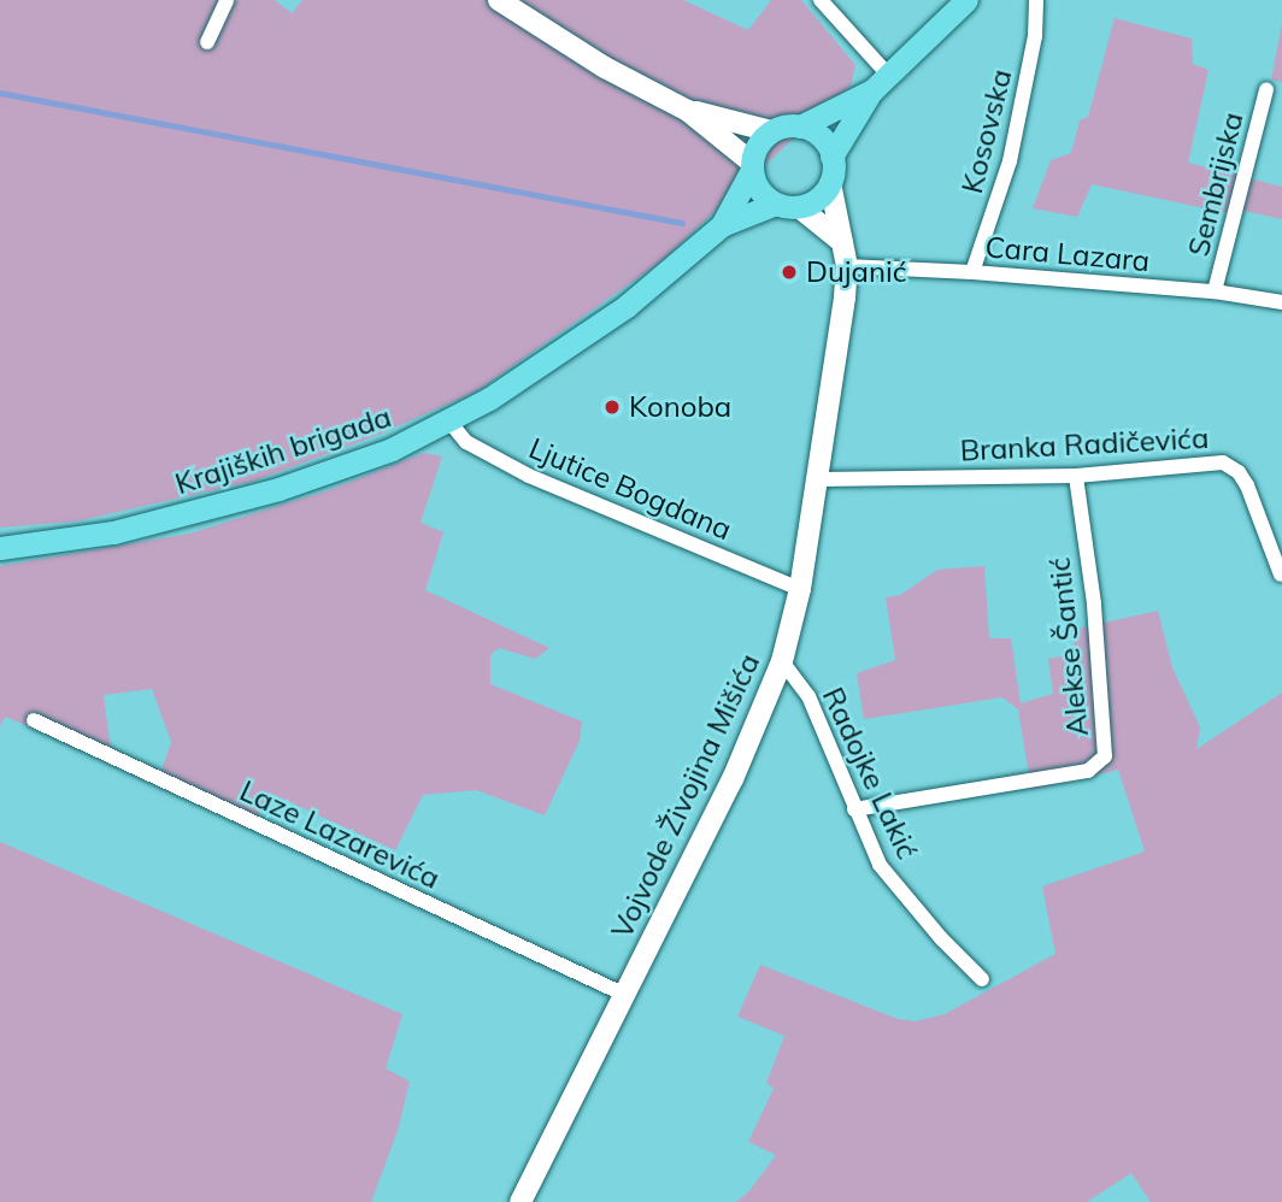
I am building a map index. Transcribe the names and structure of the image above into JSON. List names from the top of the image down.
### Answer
{
  "streets": {
    "main road": ["Krajiških brigada"],
    "street": [
      "Kosovska",
      "Sembrijska",
      "Cara Lazara",
      "Branka Radičevića",
      "Ljutice Bogdana",
      "Alekse Šantić",
      "Radojke Lakić",
      "Vojvode Živojina Mišića",
      "Laze Lazarevića"
    ]
  },
  "crossings": [
    ["Kosovska", "Cara Lazara"],
    ["Sembrijska", "Cara Lazara"],
    ["Cara Lazara", "Vojvode Živojina Mišića"],
    ["Branka Radičevića", "Alekse Šantić"],
    ["Branka Radičevića", "Vojvode Živojina Mišića"],
    ["Krajiških brigada", "Ljutice Bogdana"],
    ["Krajiških brigada", "Vojvode Živojina Mišića"],
    ["Ljutice Bogdana", "Vojvode Živojina Mišića"],
    ["Alekse Šantić", "Radojke Lakić"],
    ["Radojke Lakić", "Vojvode Živojina Mišića"],
    ["Vojvode Živojina Mišića", "Laze Lazarevića"]
  ],
  "places": ["Dujanić", "Konoba"]
}
